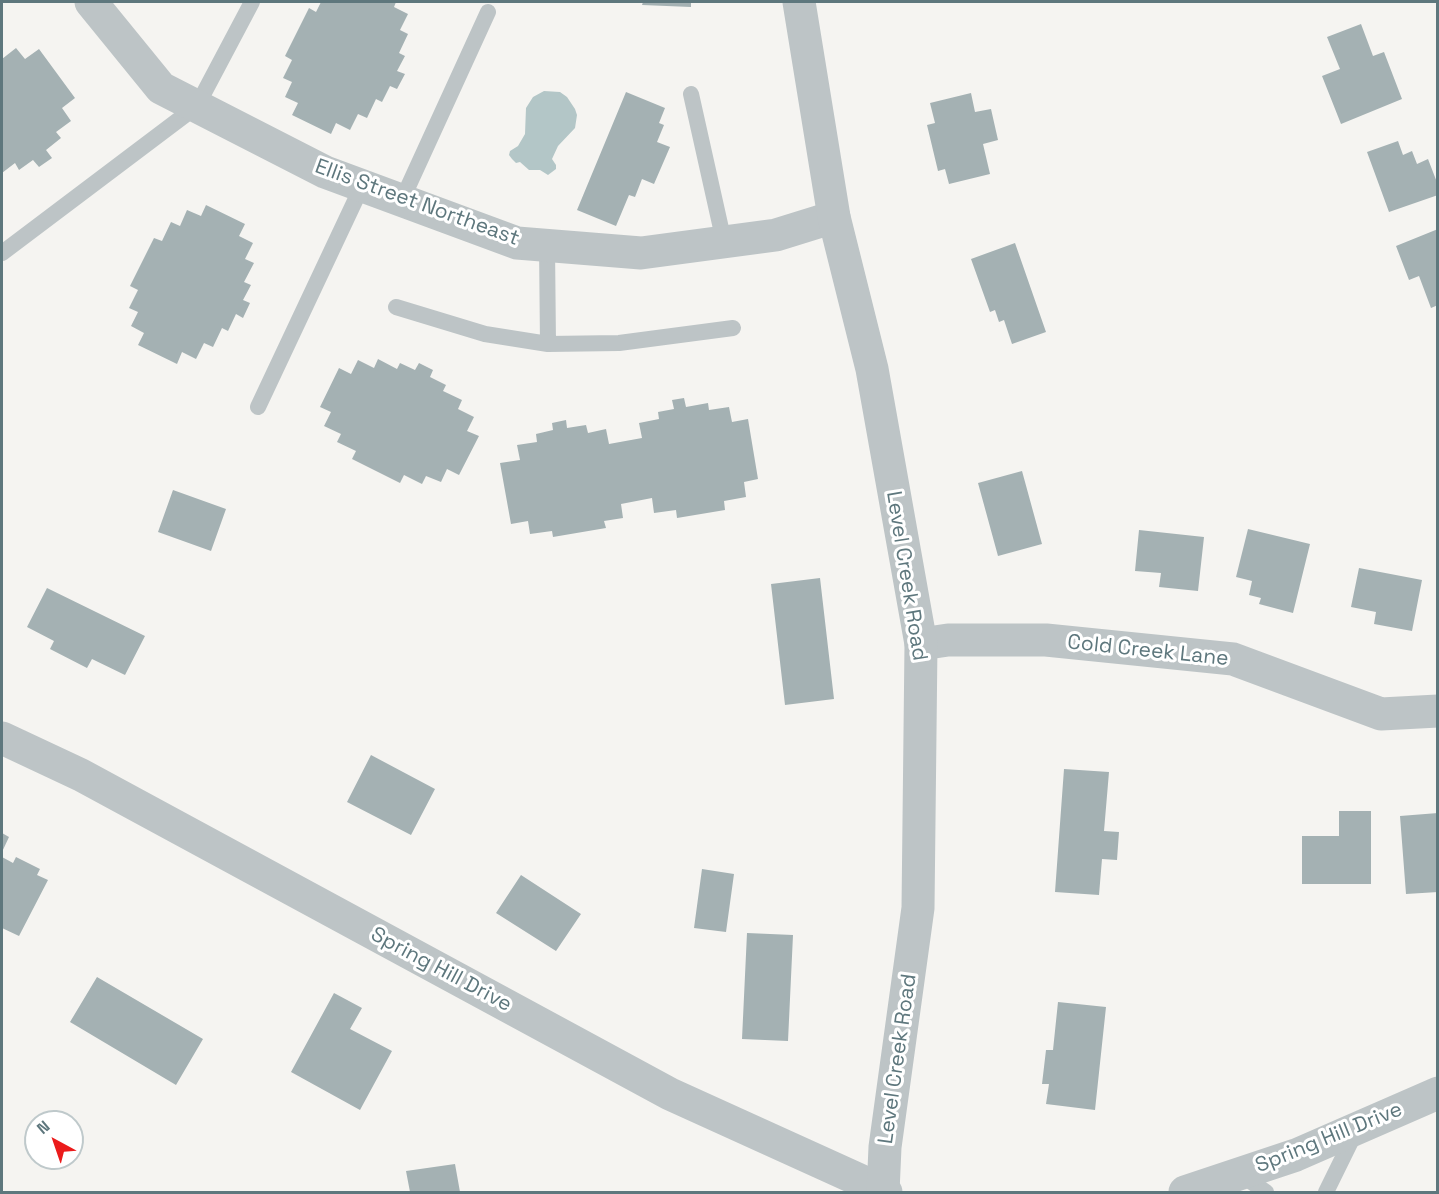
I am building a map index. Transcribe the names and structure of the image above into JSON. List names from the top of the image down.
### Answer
{
  "streets": {
    "street": [
      "Ellis Street Northeast",
      "Level Creek Road",
      "Cold Creek Lane",
      "Spring Hill Drive"
    ]
  },
  "crossings": [
    ["Ellis Street Northeast", "Level Creek Road"],
    ["Level Creek Road", "Cold Creek Lane"],
    ["Level Creek Road", "Spring Hill Drive"]
  ],
  "north": "top left"
}
